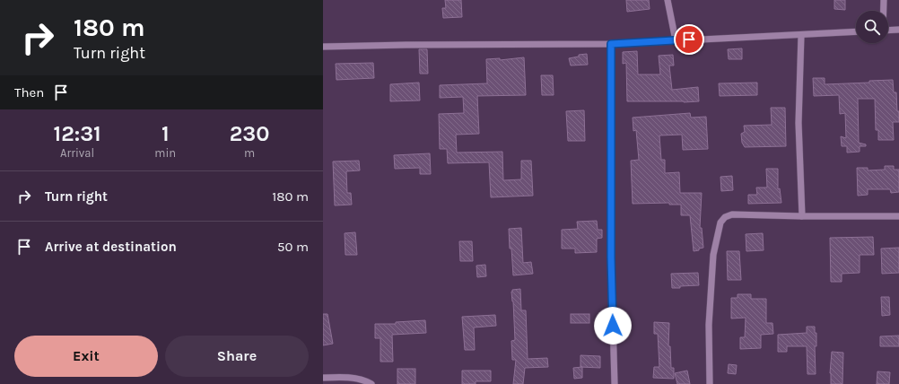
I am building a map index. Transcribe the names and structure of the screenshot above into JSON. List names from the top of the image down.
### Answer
{
  "page": {
    "turn": ["180 m", "Turn right"],
    "then": "Then",
    "eta": [
      "12:31",
      "Arrival",
      "1",
      "min",
      "230",
      "m"
    ],
    "list": [
      {
        "name": "Turn right",
        "value": "180 m"
      },
      {
        "name": "Arrive at destination",
        "value": "50 m"
      }
    ],
    "buttons": ["Exit", "Share"]
  }
}
